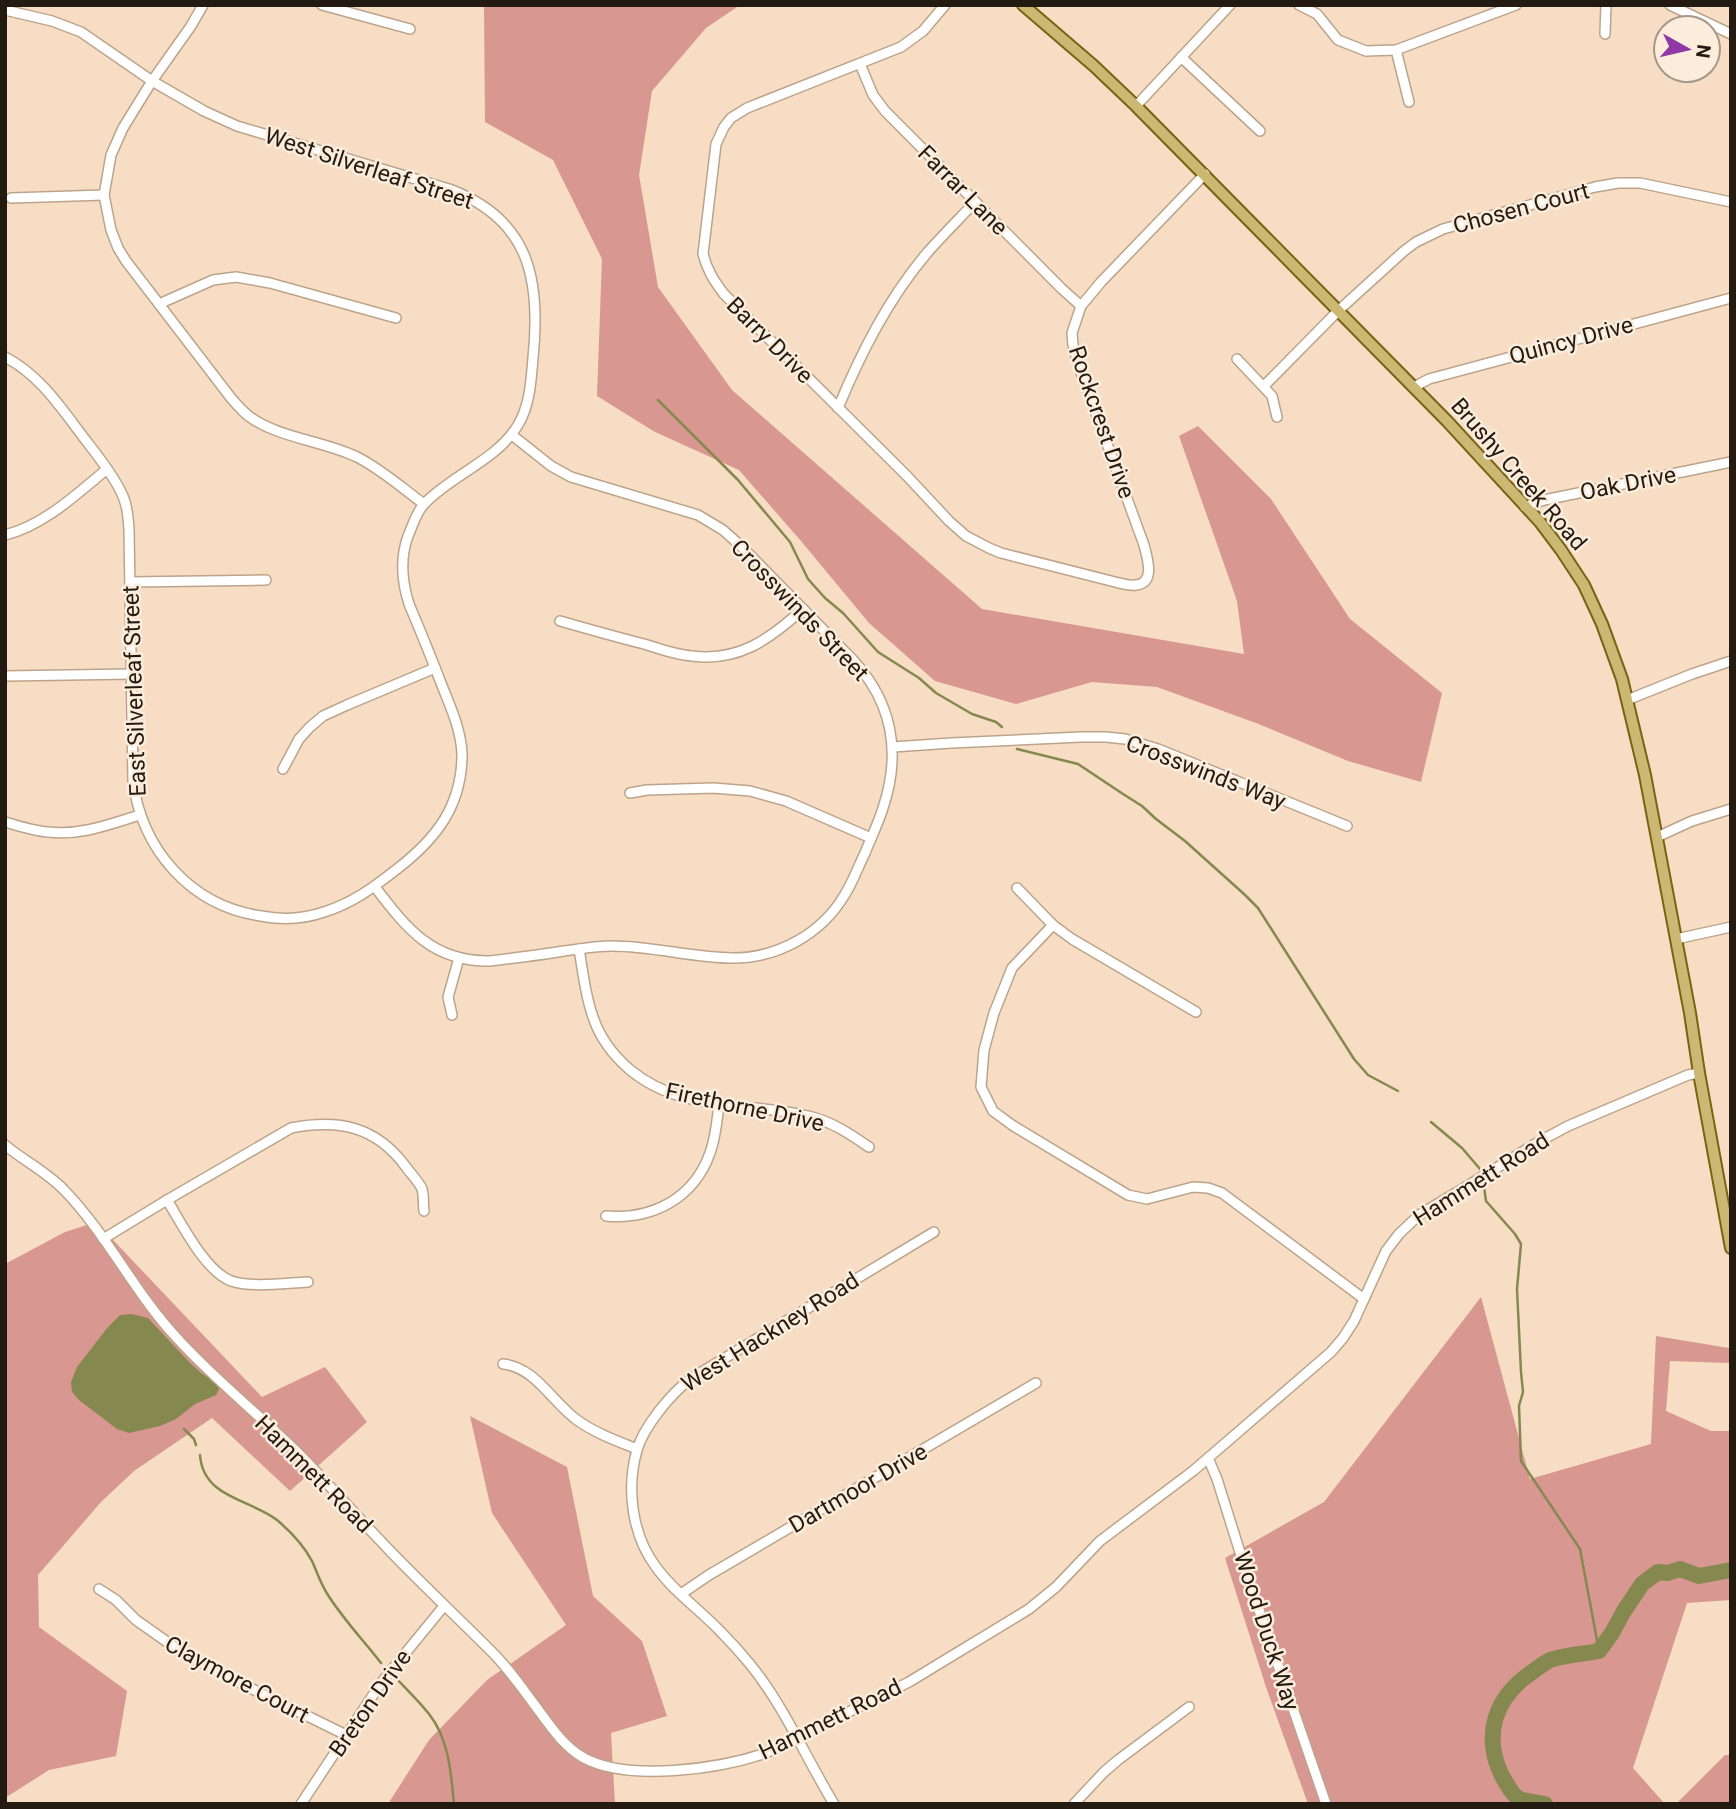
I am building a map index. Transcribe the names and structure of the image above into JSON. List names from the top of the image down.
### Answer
{
  "streets": {
    "main road": ["Brushy Creek Road"],
    "street": [
      "West Silverleaf Street",
      "Farrar Lane",
      "Chosen Court",
      "Barry Drive",
      "Quincy Drive",
      "Rockcrest Drive",
      "Oak Drive",
      "Crosswinds Street",
      "East Silverleaf Street",
      "Crosswinds Way",
      "Firethorne Drive",
      "Hammett Road",
      "West Hackney Road",
      "Dartmoor Drive",
      "Wood Duck Way",
      "Claymore Court",
      "Breton Drive"
    ]
  },
  "crossings": [
    ["West Silverleaf Street", "Crosswinds Street"],
    ["West Silverleaf Street", "East Silverleaf Street"],
    ["Farrar Lane", "Barry Drive"],
    ["Farrar Lane", "Rockcrest Drive"],
    ["Chosen Court", "Brushy Creek Road"],
    ["Barry Drive", "Rockcrest Drive"],
    ["Quincy Drive", "Brushy Creek Road"],
    ["Rockcrest Drive", "Brushy Creek Road"],
    ["Brushy Creek Road", "Oak Drive"],
    ["Brushy Creek Road", "Hammett Road"],
    ["Crosswinds Street", "East Silverleaf Street"],
    ["Crosswinds Street", "Crosswinds Way"],
    ["Crosswinds Street", "Firethorne Drive"],
    ["Hammett Road", "West Hackney Road"],
    ["Hammett Road", "Wood Duck Way"],
    ["Hammett Road", "Breton Drive"],
    ["West Hackney Road", "Dartmoor Drive"],
    ["Claymore Court", "Breton Drive"]
  ],
  "north": "right"
}
